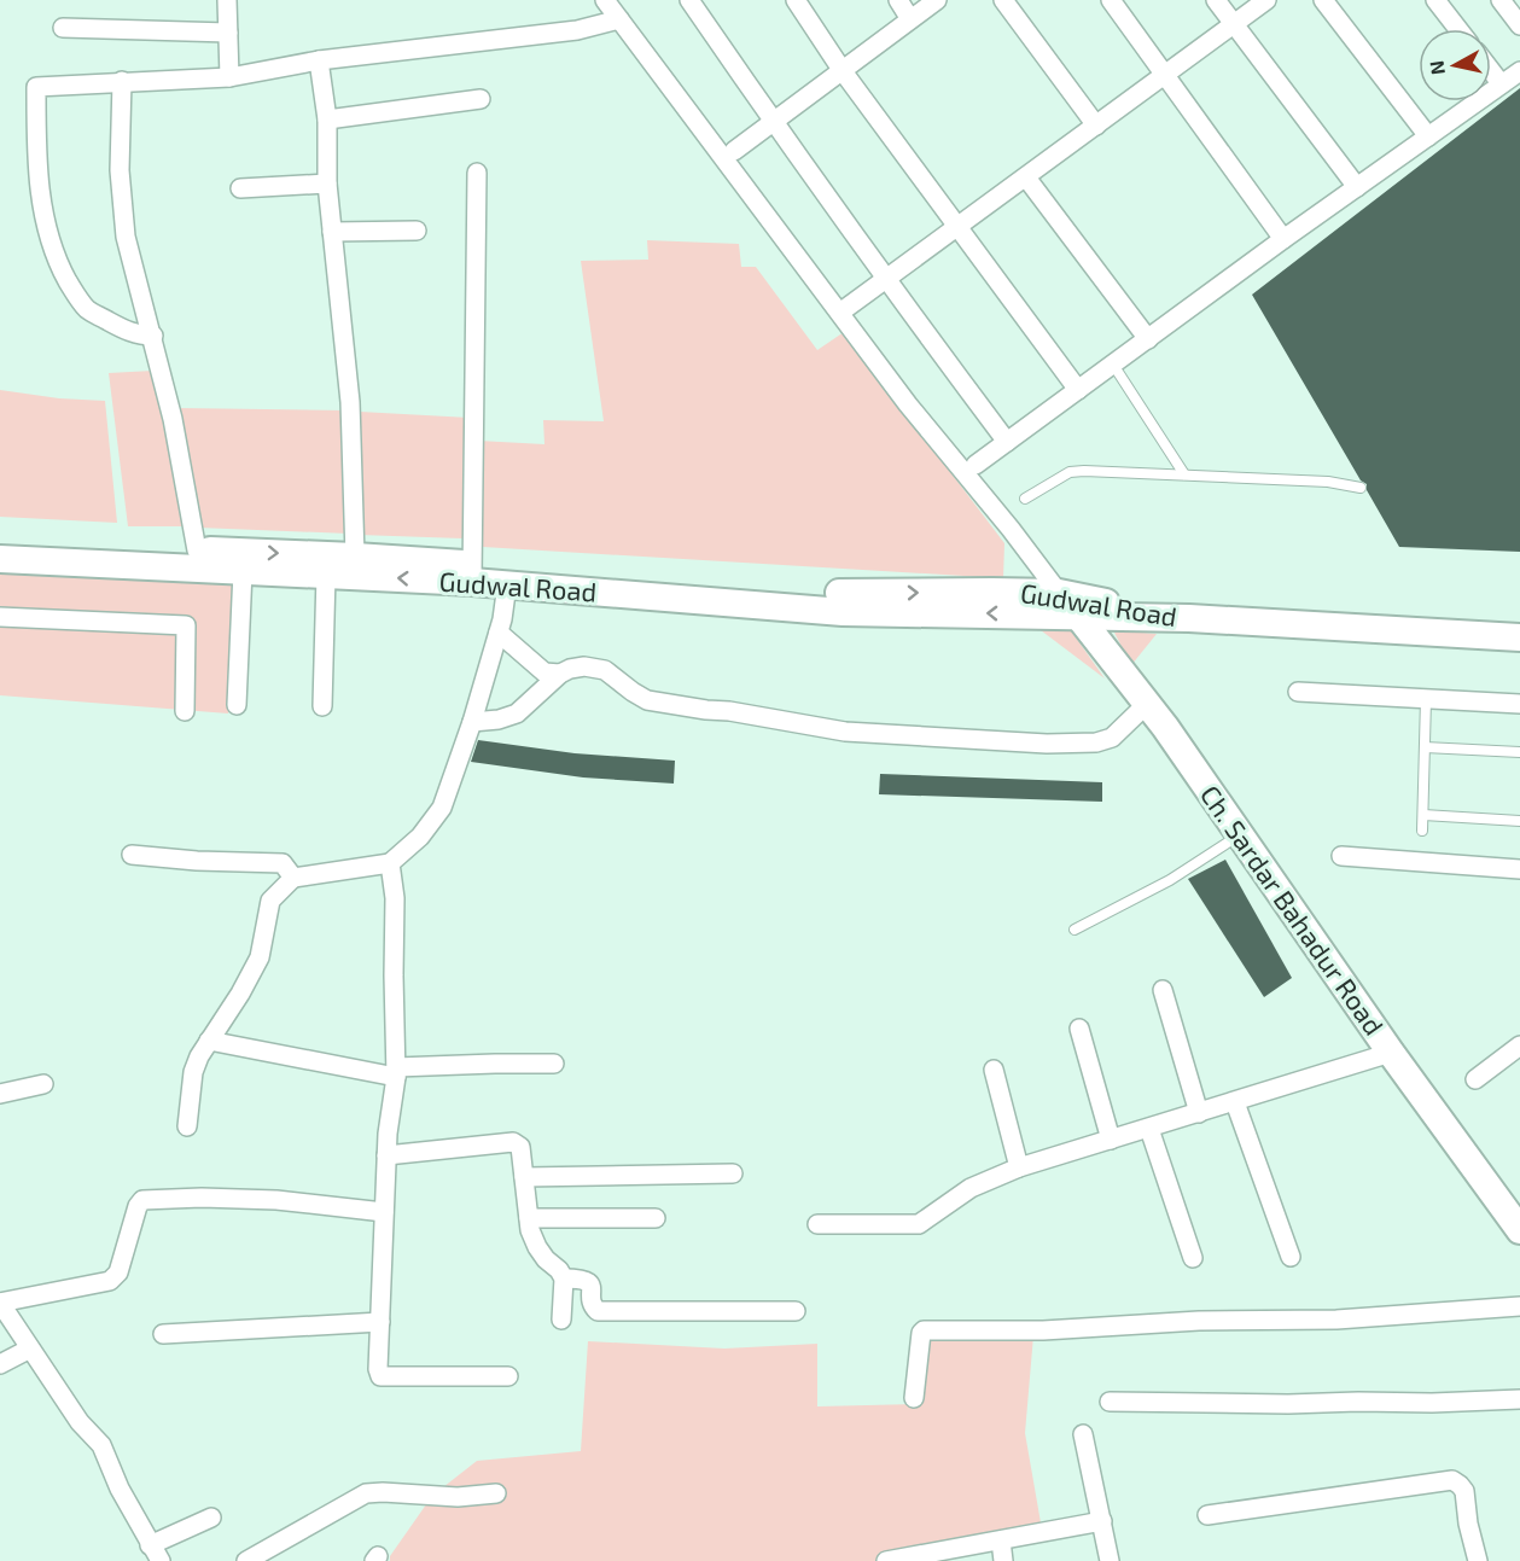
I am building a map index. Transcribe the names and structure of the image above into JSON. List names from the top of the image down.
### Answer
{
  "streets": {
    "main road": ["Gudwal Road", "Ch. Sardar Bahadur Road"]
  },
  "crossings": [
    ["Gudwal Road", "Ch. Sardar Bahadur Road"]
  ],
  "north": "left"
}
